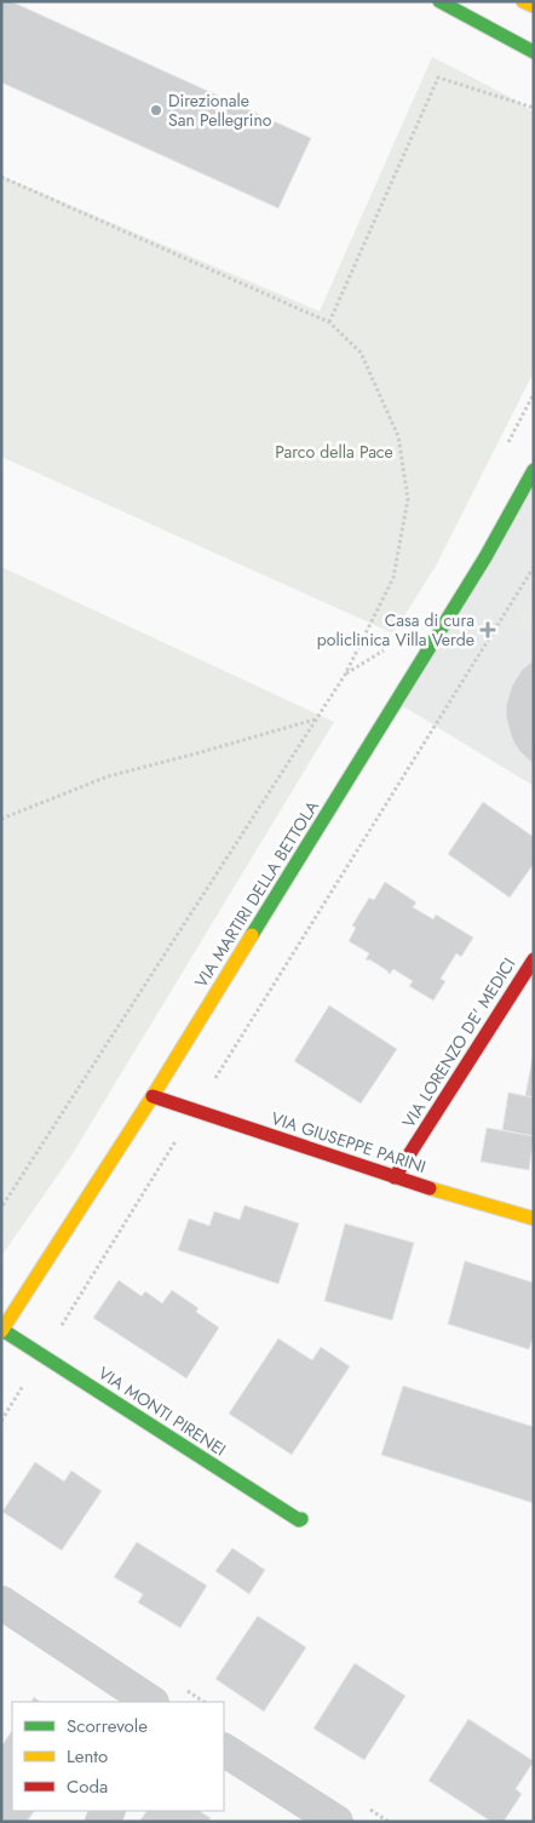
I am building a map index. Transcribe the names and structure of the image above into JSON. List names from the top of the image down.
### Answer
{
  "streets": {
    "street": [
      "VIA MARTIRI DELLA BETTOLA",
      "VIA LORENZO DE' MEDICI",
      "VIA GIUSEPPE PARINI",
      "VIA MONTI PIRENEI"
    ]
  },
  "crossings": [
    ["VIA MARTIRI DELLA BETTOLA", "VIA GIUSEPPE PARINI"],
    ["VIA MARTIRI DELLA BETTOLA", "VIA MONTI PIRENEI"],
    ["VIA LORENZO DE' MEDICI", "VIA GIUSEPPE PARINI"]
  ],
  "parks": ["Parco della Pace"],
  "places": {
    "other": ["Direzionale San Pellegrino"],
    "health": ["Casa di cura policlinica Villa Verde"]
  },
  "legend": ["Scorrevole", "Lento", "Coda"]
}
